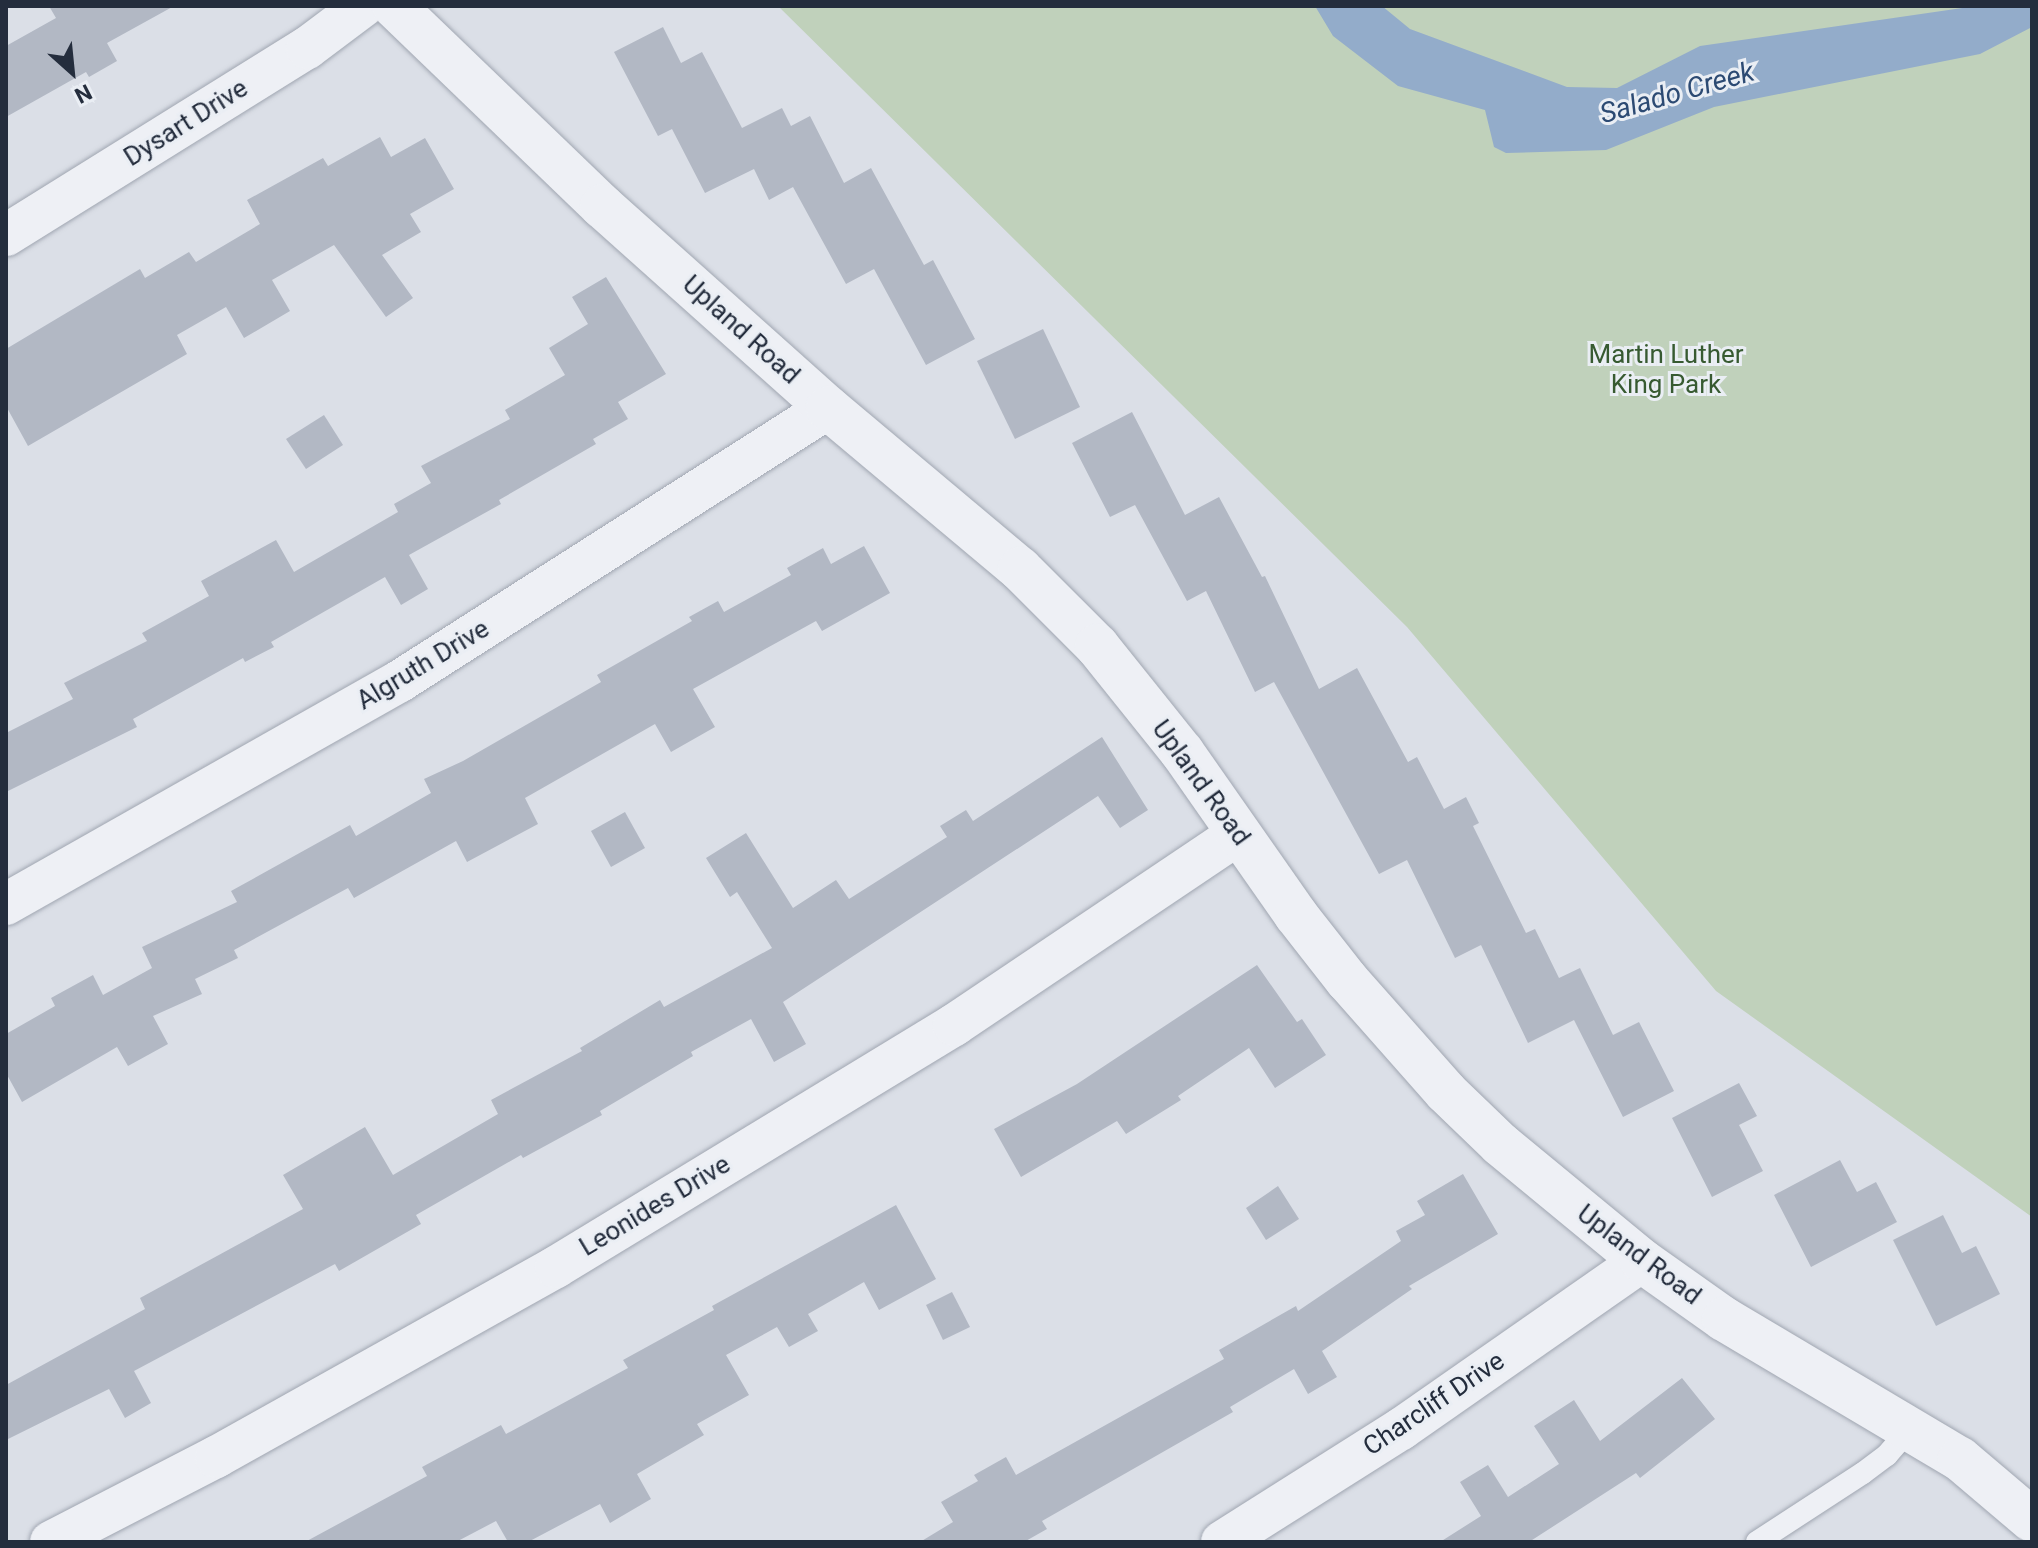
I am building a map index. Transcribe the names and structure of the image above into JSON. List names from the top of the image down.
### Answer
{
  "streets": {
    "street": [
      "Dysart Drive",
      "Upland Road",
      "Algruth Drive",
      "Leonides Drive",
      "Charcliff Drive"
    ]
  },
  "crossings": [
    ["Upland Road", "Algruth Drive"],
    ["Upland Road", "Leonides Drive"],
    ["Upland Road", "Charcliff Drive"]
  ],
  "water": ["Salado Creek"],
  "parks": ["Martin Luther King Park"],
  "north": "bottom right"
}
